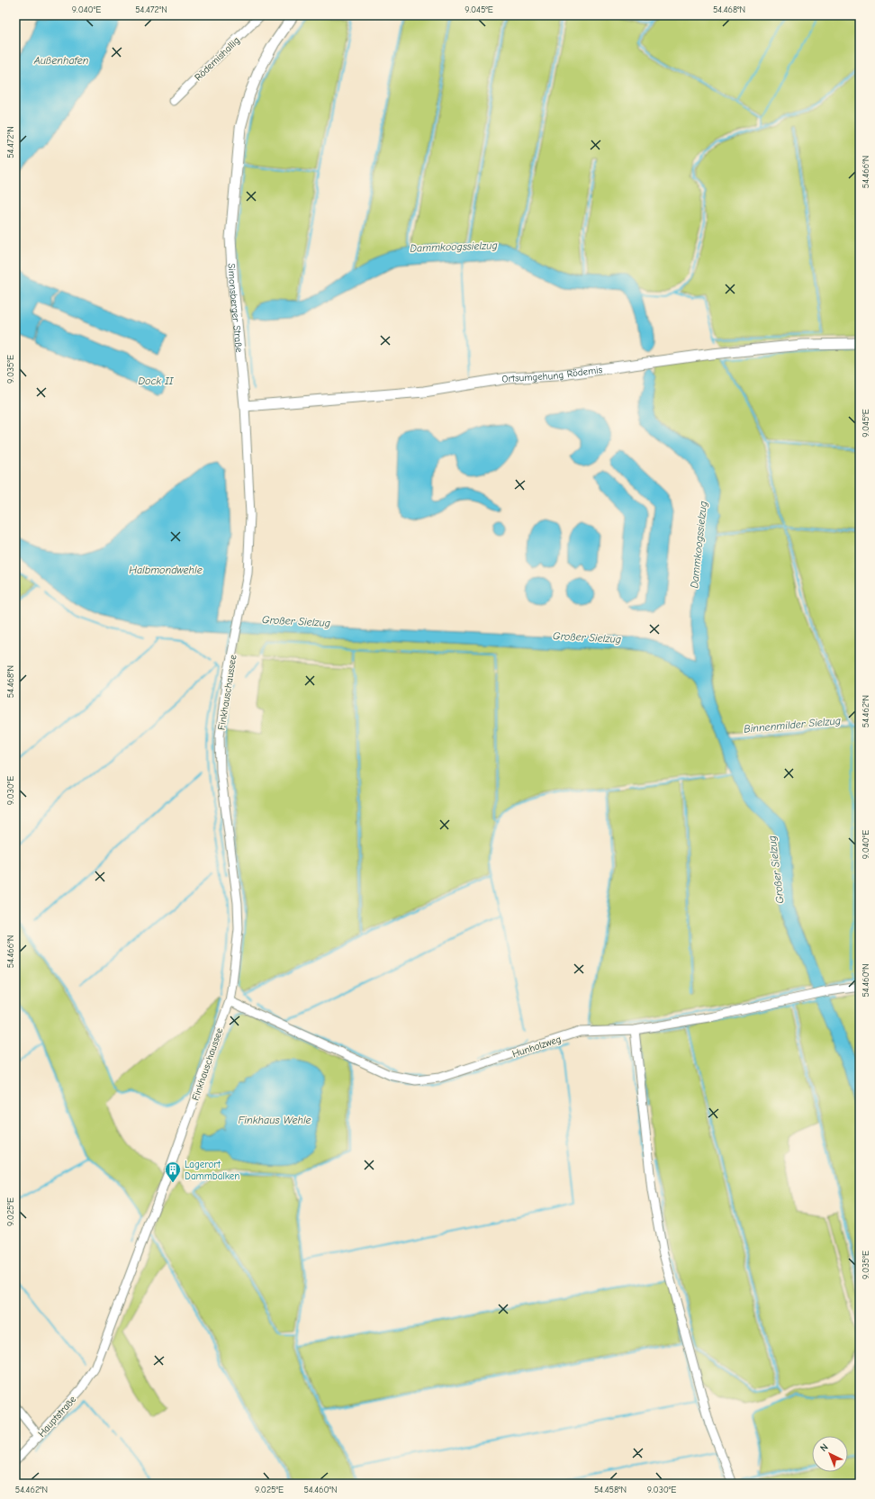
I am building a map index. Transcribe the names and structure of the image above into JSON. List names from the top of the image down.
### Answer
{
  "streets": {
    "main road": ["Simonsberger Straße", "Ortsumgehung Rödemis"],
    "street": [
      "Rödemishallig",
      "Finkhauschaussee",
      "Hunholzweg",
      "Hauptstraße"
    ]
  },
  "crossings": [
    ["Simonsberger Straße", "Ortsumgehung Rödemis"],
    ["Simonsberger Straße", "Finkhauschaussee"],
    ["Finkhauschaussee", "Hunholzweg"],
    ["Finkhauschaussee", "Hauptstraße"]
  ],
  "water": [
    "Außenhafen",
    "Dammkoogssielzug",
    "Dock II",
    "Halbmondwehle",
    "Großer Sielzug",
    "Binnenmilder Sielzug",
    "Finkhaus Wehle"
  ],
  "places": {
    "building": ["Lagerort Dammbalken"]
  },
  "north": "top left",
  "coordinates": [
    "9.040°E",
    "54.472°N",
    "9.045°E",
    "54.468°N",
    "54.466°N",
    "9.035°E",
    "54.462°N",
    "9.030°E",
    "54.460°N",
    "9.025°E",
    "54.458°N"
  ]
}
